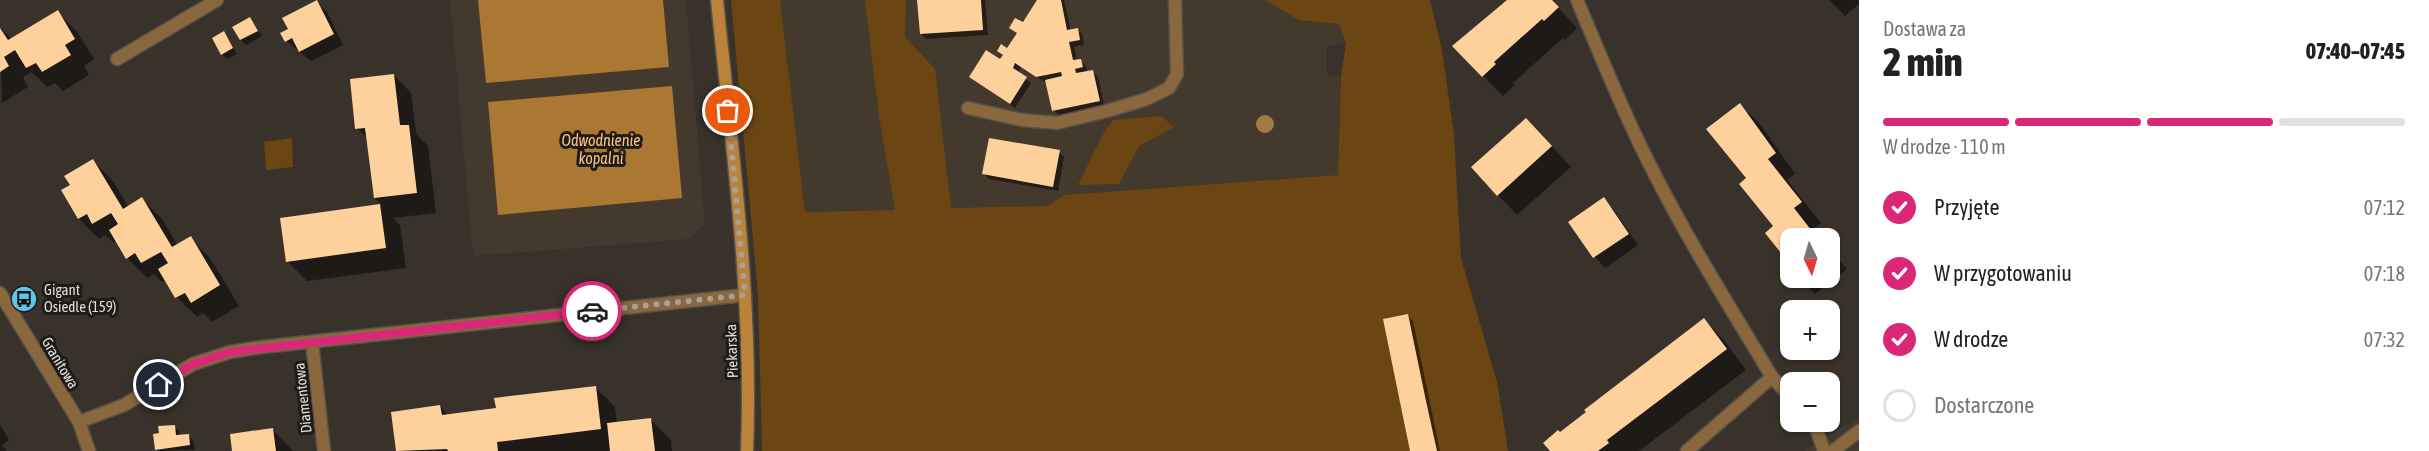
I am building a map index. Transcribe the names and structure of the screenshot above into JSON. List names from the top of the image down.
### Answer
{
  "streets": {
    "street": ["Piekarska", "Granitowa", "Diamentowa"]
  },
  "water": ["Odwodnienie kopalni"],
  "places": {
    "bus stop": ["Gigant Osiedle (159)"]
  },
  "north": "bottom",
  "page": {
    "heading": ["2 min", "Dostawa za", "07:40–07:45"],
    "bar": "W drodze · 110 m",
    "list": [
      ["Przyjęte", "07:12"],
      ["W przygotowaniu", "07:18"],
      ["W drodze", "07:32"],
      "Dostarczone"
    ],
    "map_buttons": ["+", "−"]
  }
}
